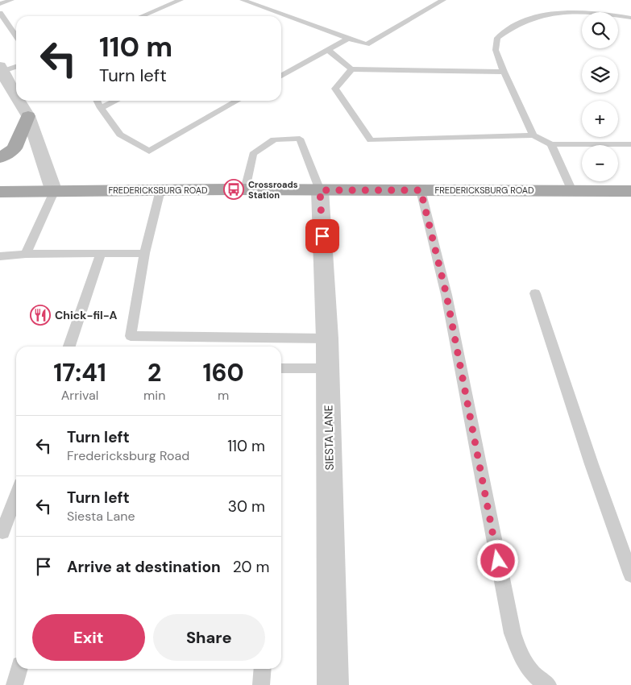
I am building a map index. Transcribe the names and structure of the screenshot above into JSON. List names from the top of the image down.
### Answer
{
  "streets": {
    "main road": ["FREDERICKSBURG ROAD"],
    "street": ["SIESTA LANE"]
  },
  "crossings": [
    ["FREDERICKSBURG ROAD", "SIESTA LANE"]
  ],
  "places": {
    "bus stop": ["Crossroads Station"],
    "restaurant": ["Chick-fil-A"]
  },
  "page": {
    "map_buttons": ["+", "−"],
    "turn": ["110 m", "Turn left"],
    "eta": [
      "17:41",
      "Arrival",
      "2",
      "min",
      "160",
      "m"
    ],
    "list": [
      {
        "name": "Turn left",
        "note": "Fredericksburg Road",
        "value": "110 m"
      },
      {
        "name": "Turn left",
        "note": "Siesta Lane",
        "value": "30 m"
      },
      {
        "name": "Arrive at destination",
        "value": "20 m"
      }
    ],
    "buttons": ["Exit", "Share"]
  }
}
